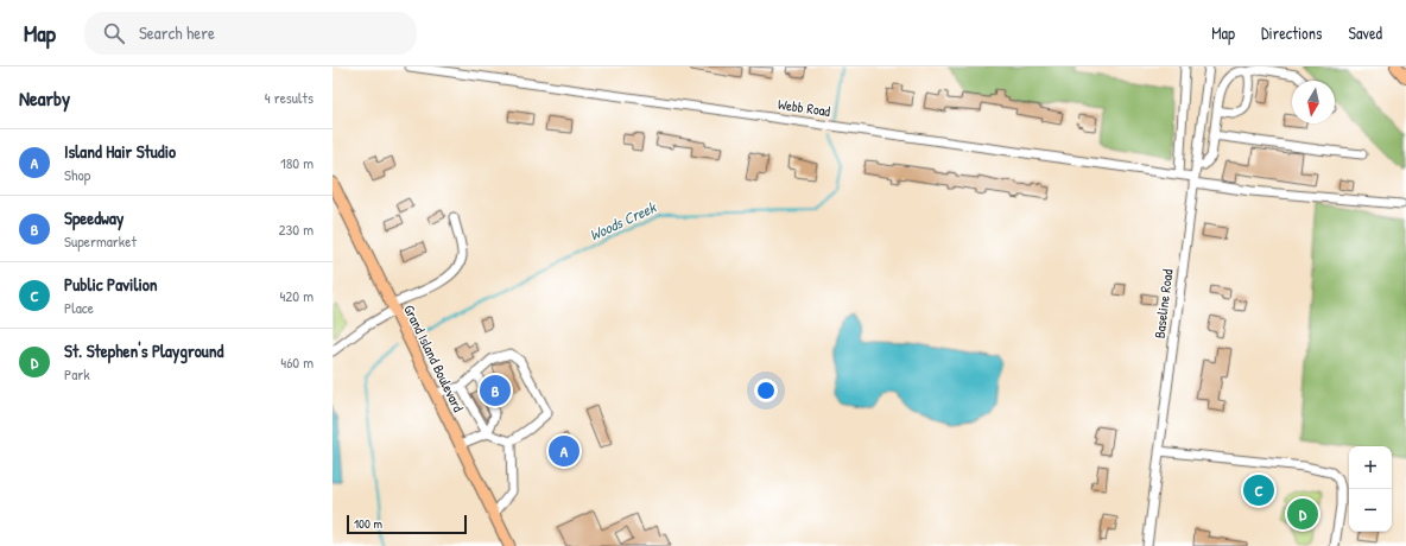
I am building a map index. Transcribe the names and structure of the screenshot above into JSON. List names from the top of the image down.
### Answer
{
  "streets": {
    "main road": ["Grand Island Boulevard"],
    "street": ["Webb Road", "Baseline Road"]
  },
  "crossings": [
    ["Webb Road", "Baseline Road"]
  ],
  "water": ["Woods Creek"],
  "scale_bar": "100 m",
  "north": "bottom",
  "page": {
    "header": "Map",
    "search": "Search here",
    "nav": ["Map", "Directions", "Saved"],
    "heading": ["Nearby", "4 results"],
    "list": [
      {
        "mark": "A",
        "name": "Island Hair Studio",
        "note": "Shop",
        "value": "180 m"
      },
      {
        "mark": "B",
        "name": "Speedway",
        "note": "Supermarket",
        "value": "230 m"
      },
      {
        "mark": "C",
        "name": "Public Pavilion",
        "note": "Place",
        "value": "420 m"
      },
      {
        "mark": "D",
        "name": "St. Stephen's Playground",
        "note": "Park",
        "value": "460 m"
      }
    ],
    "pins": [
      "B",
      "A",
      "C",
      "D"
    ],
    "map_buttons": ["+", "−"],
    "scale": "100 m"
  }
}
